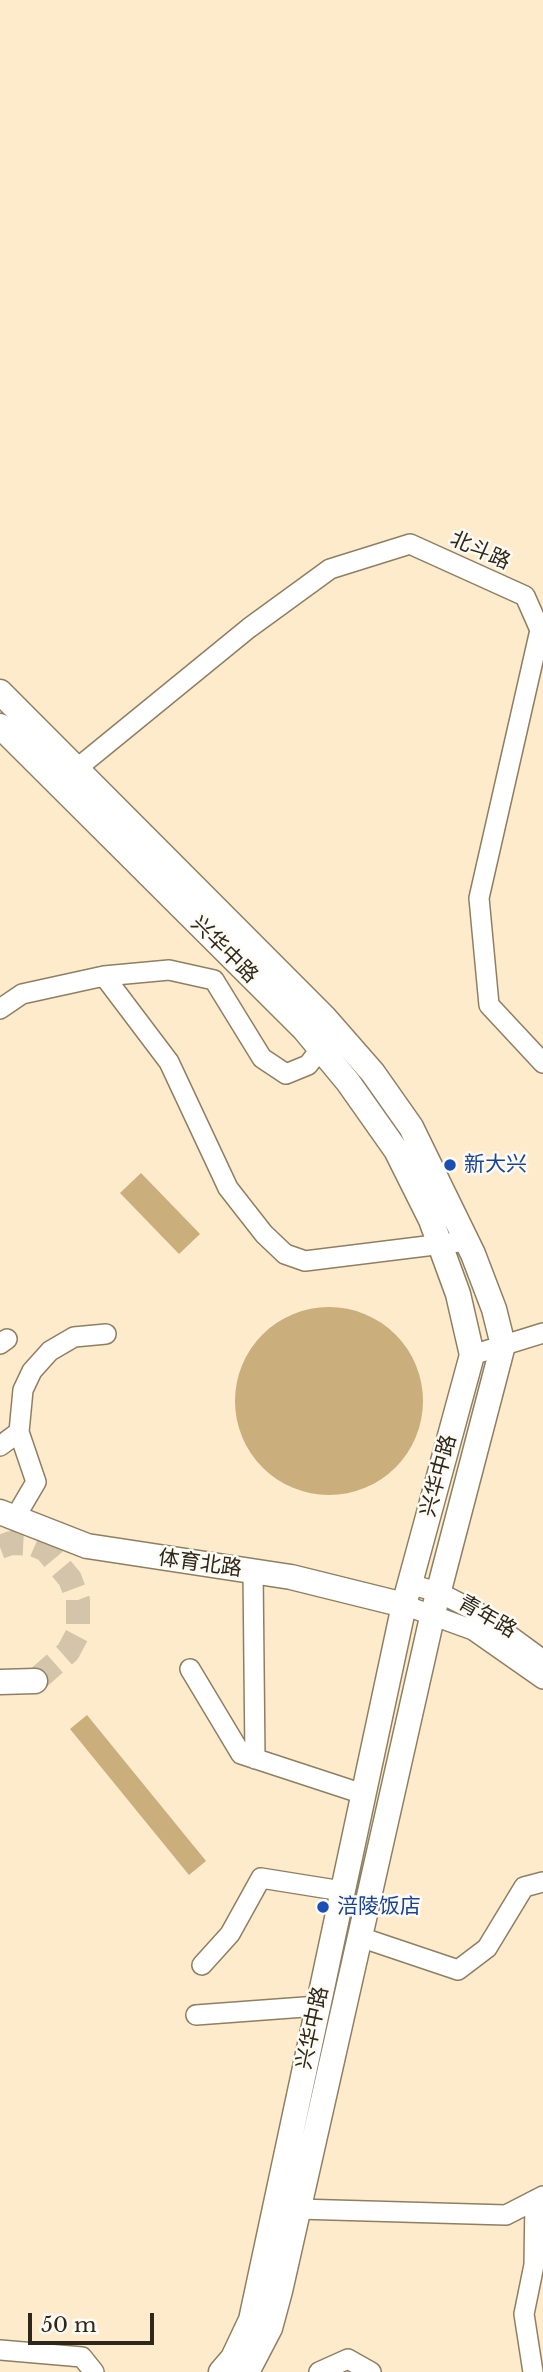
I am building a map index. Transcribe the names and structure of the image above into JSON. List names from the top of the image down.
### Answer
{
  "streets": {
    "main road": ["兴华中路", "体育北路"],
    "street": ["北斗路", "青年路"]
  },
  "crossings": [
    ["兴华中路", "体育北路"]
  ],
  "places": ["新大兴", "涪陵饭店"],
  "scale_bar": "50 m"
}
